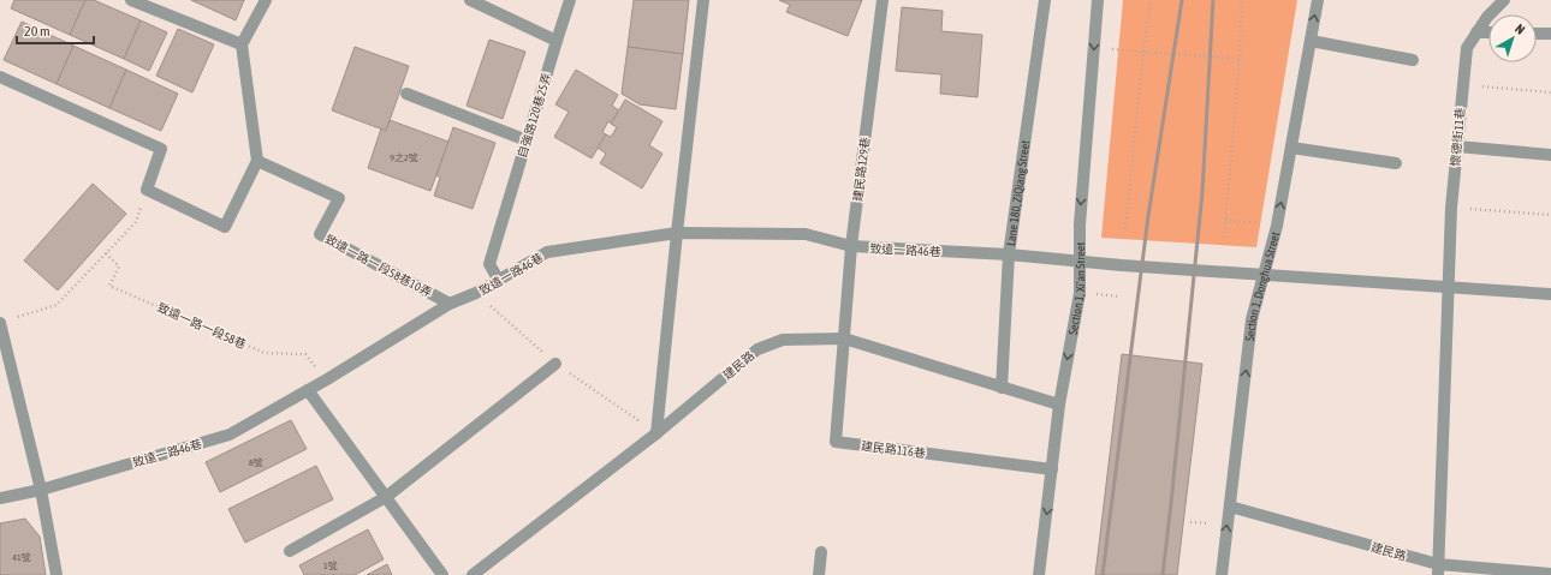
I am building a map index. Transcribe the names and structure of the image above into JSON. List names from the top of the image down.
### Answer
{
  "streets": {
    "street": [
      "自強路120巷25弄",
      "懷德街11巷",
      "建民路129巷",
      "Lane 180, ZiQiang Street",
      "致遠一路46巷",
      "致遠一路一段58巷10弄",
      "Section 1, Donghua Street",
      "Section 1, Xi'an Street",
      "建民路",
      "建民路116巷"
    ],
    "path": ["致遠一路一段58巷"]
  },
  "crossings": [
    ["自強路120巷25弄", "致遠一路46巷"],
    ["懷德街11巷", "致遠一路46巷"],
    ["懷德街11巷", "建民路"],
    ["建民路129巷", "致遠一路46巷"],
    ["建民路129巷", "建民路"],
    ["建民路129巷", "建民路116巷"],
    ["Lane 180, ZiQiang Street", "致遠一路46巷"],
    ["Lane 180, ZiQiang Street", "建民路"],
    ["致遠一路46巷", "致遠一路一段58巷10弄"],
    ["致遠一路46巷", "Section 1, Donghua Street"],
    ["致遠一路46巷", "Section 1, Xi'an Street"],
    ["致遠一路46巷", "致遠一路一段58巷"],
    ["Section 1, Donghua Street", "建民路"],
    ["Section 1, Xi'an Street", "建民路"],
    ["Section 1, Xi'an Street", "建民路116巷"],
    ["建民路", "建民路116巷"]
  ],
  "one_way": ["Section 1, Donghua Street", "Section 1, Xi'an Street"],
  "house_numbers": [
    "9之2號",
    "8號",
    "41號",
    "1號"
  ],
  "scale_bar": "20 m",
  "north": "top right"
}
